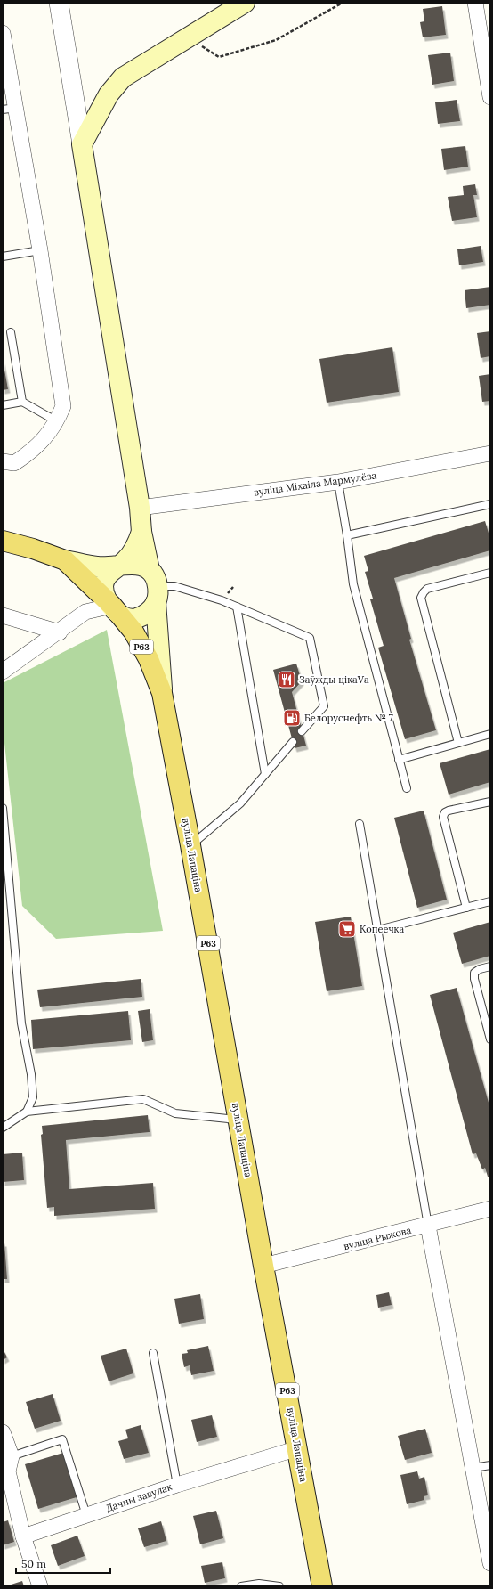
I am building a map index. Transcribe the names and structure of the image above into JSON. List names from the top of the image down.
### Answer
{
  "streets": {
    "main road": ["Р63", "вуліца Лапаціна"],
    "street": ["вуліца Міхаіла Мармулёва", "вуліца Рыжова", "Дачны завулак"]
  },
  "crossings": [
    ["вуліца Лапаціна", "вуліца Рыжова"],
    ["вуліца Лапаціна", "Дачны завулак"]
  ],
  "places": {
    "restaurant": ["Заўжды цікаVа"],
    "fuel station": ["Белоруснефть № 7"],
    "supermarket": ["Копеечка"]
  },
  "scale_bar": "50 m"
}
